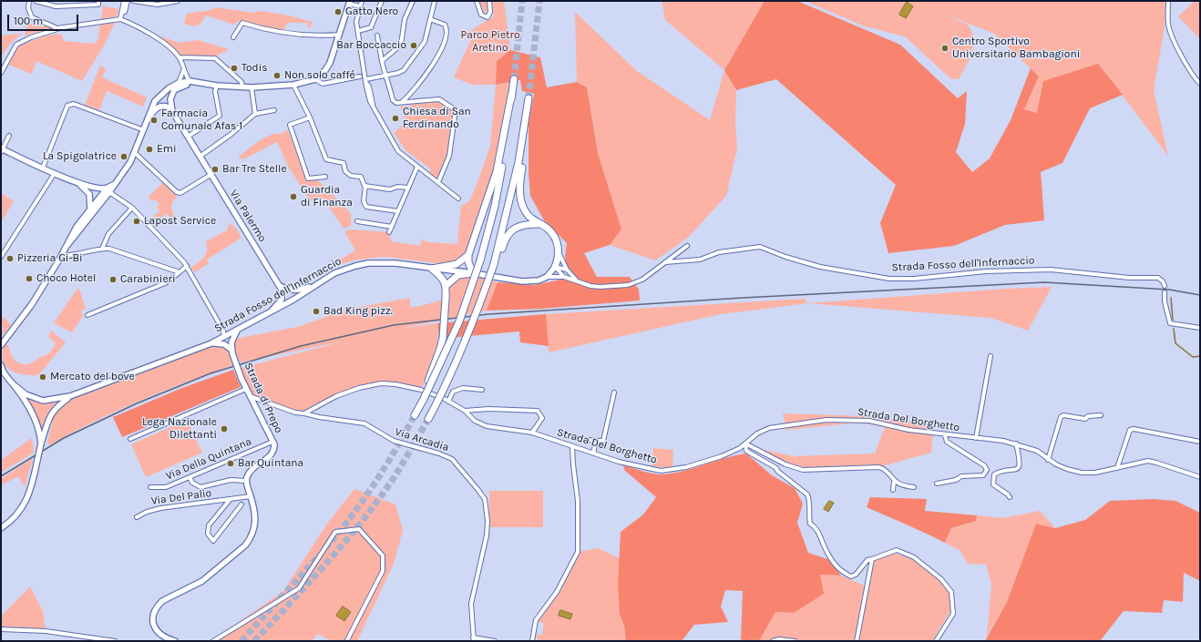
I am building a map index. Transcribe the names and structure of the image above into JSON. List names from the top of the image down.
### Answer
{
  "streets": {
    "main road": ["Via Palermo", "Strada Fosso dell'Infernaccio", "Strada di Prepo"],
    "street": [
      "Strada Del Borghetto",
      "Via Arcadia",
      "Via Della Quintana",
      "Via Del Palio"
    ]
  },
  "crossings": [
    ["Strada di Prepo", "Via Della Quintana"],
    ["Strada Del Borghetto", "Via Arcadia"]
  ],
  "parks": ["Parco Pietro Aretino"],
  "places": [
    "Gatto Nero",
    "Bar Boccaccio",
    "Centro Sportivo Universitario Bambagioni",
    "Todis",
    "Non solo caffé",
    "Chiesa di San Ferdinando",
    "Farmacia Comunale Afas 1",
    "Emi",
    "La Spigolatrice",
    "Bar Tre Stelle",
    "Guardia di Finanza",
    "Lapost Service",
    "Pizzeria Gi-Bi",
    "Choco Hotel",
    "Carabinieri",
    "Bad King pizz.",
    "Mercato del bove",
    "Lega Nazionale Dilettanti",
    "Bar Quintana"
  ],
  "scale_bar": "100 m"
}
